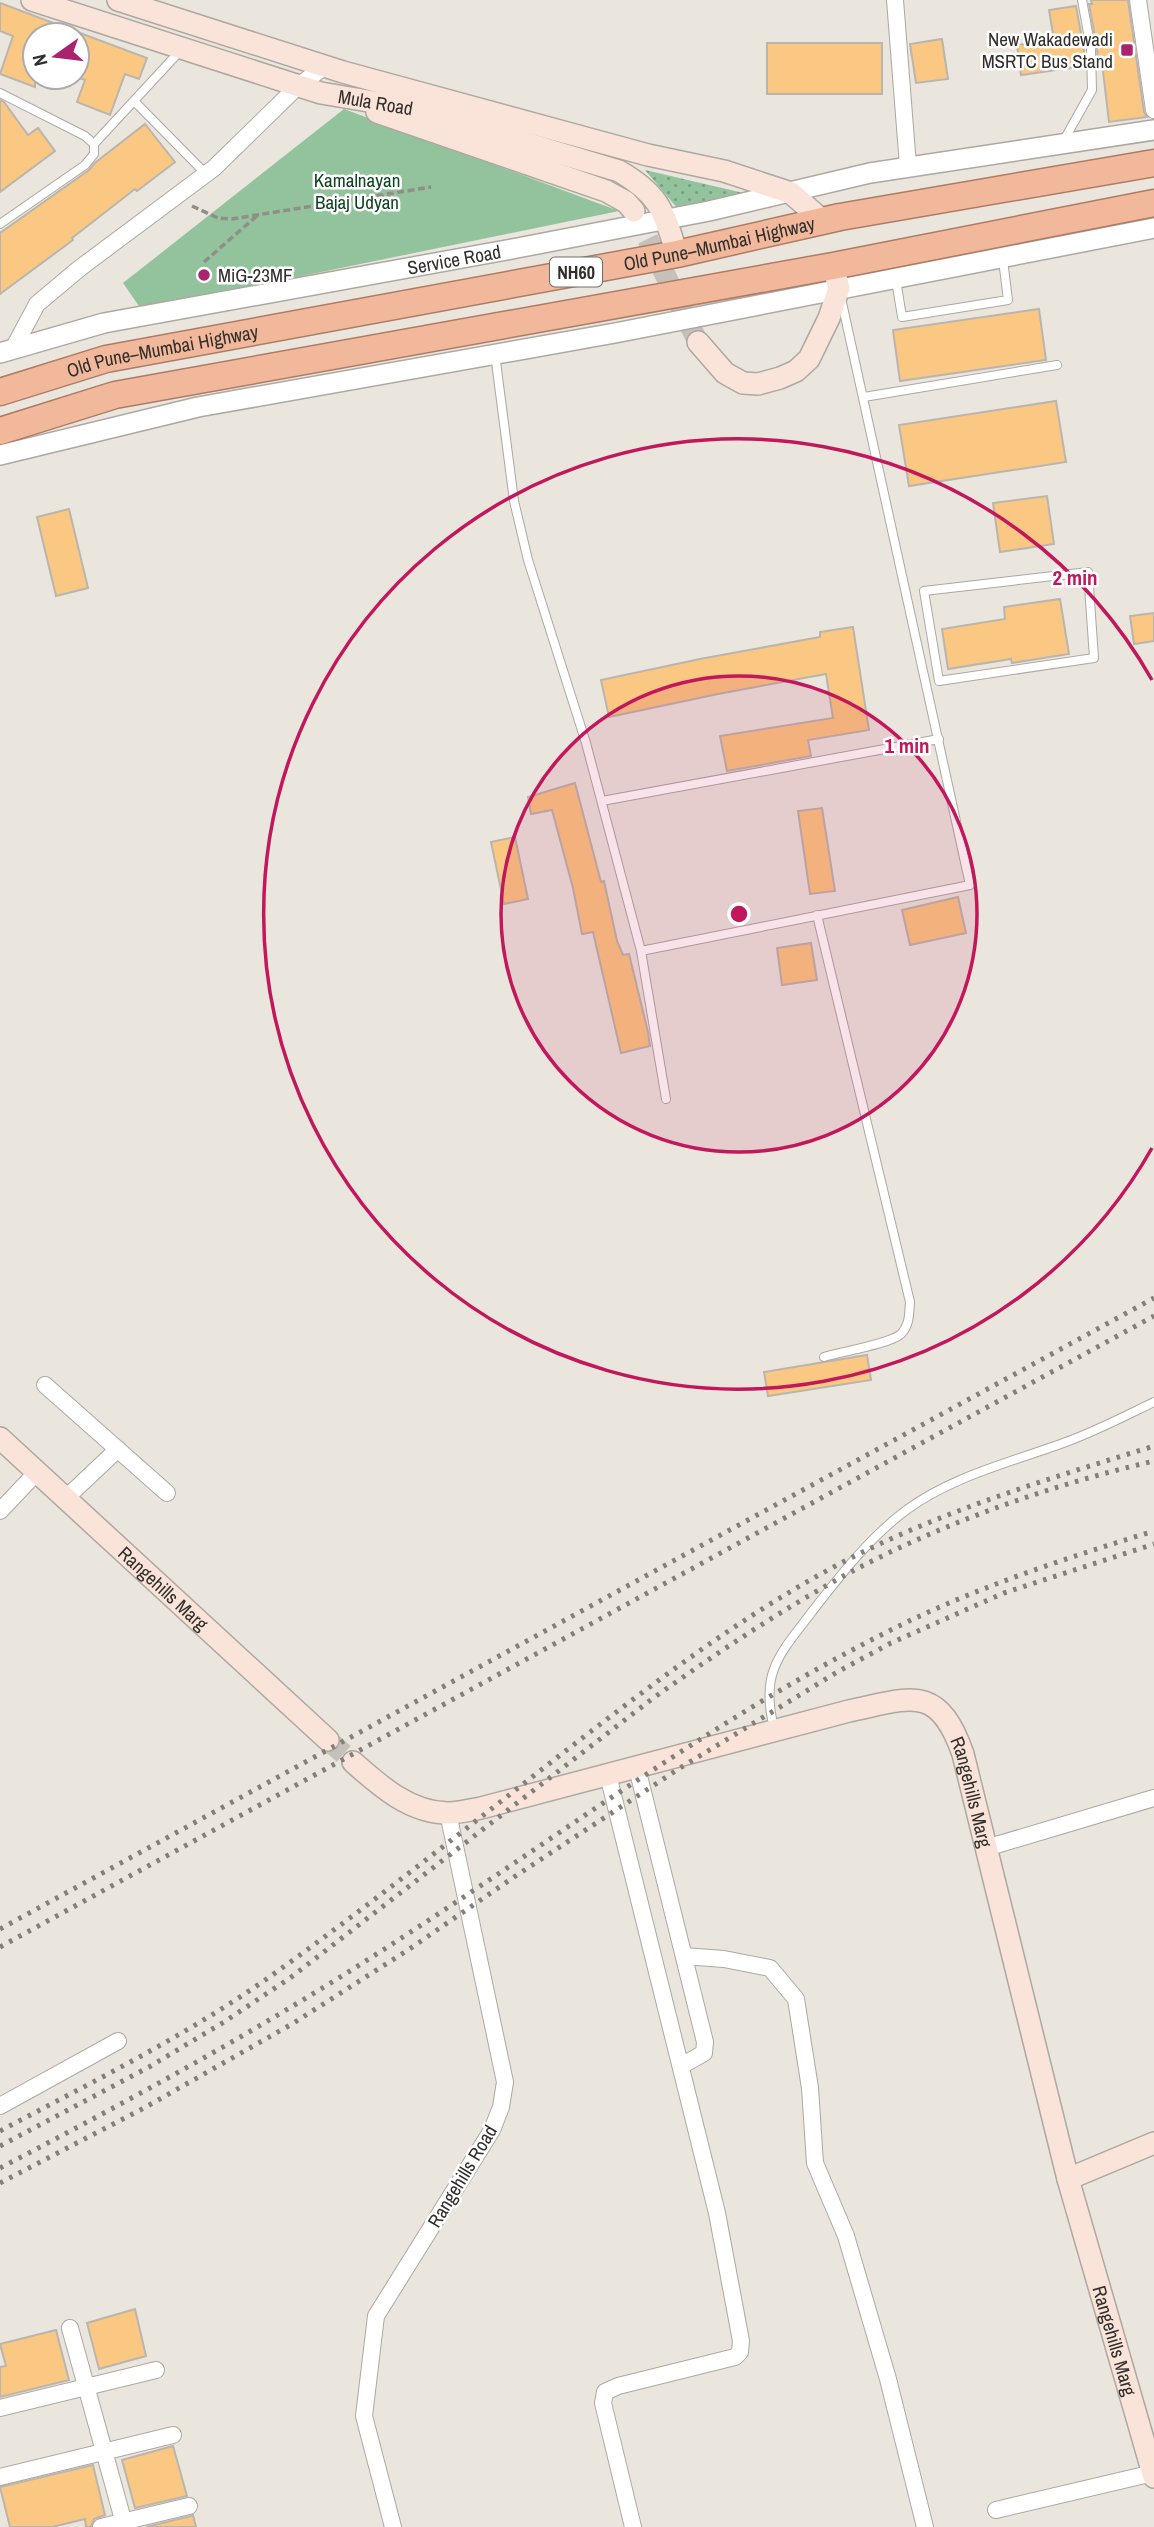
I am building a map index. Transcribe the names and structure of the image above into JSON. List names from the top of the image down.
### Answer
{
  "streets": {
    "highway": ["Old Pune–Mumbai Highway", "NH60"],
    "main road": ["Mula Road", "Rangehills Marg"],
    "street": ["Service Road", "Rangehills Road"]
  },
  "crossings": [
    ["Mula Road", "Old Pune–Mumbai Highway"],
    ["Mula Road", "Service Road"],
    ["Rangehills Marg", "Rangehills Road"]
  ],
  "parks": ["Kamalnayan Bajaj Udyan"],
  "places": {
    "transit": ["New Wakadewadi MSRTC Bus Stand"],
    "other": ["MiG-23MF"]
  },
  "north": "left",
  "rings": ["2 min", "1 min"]
}
